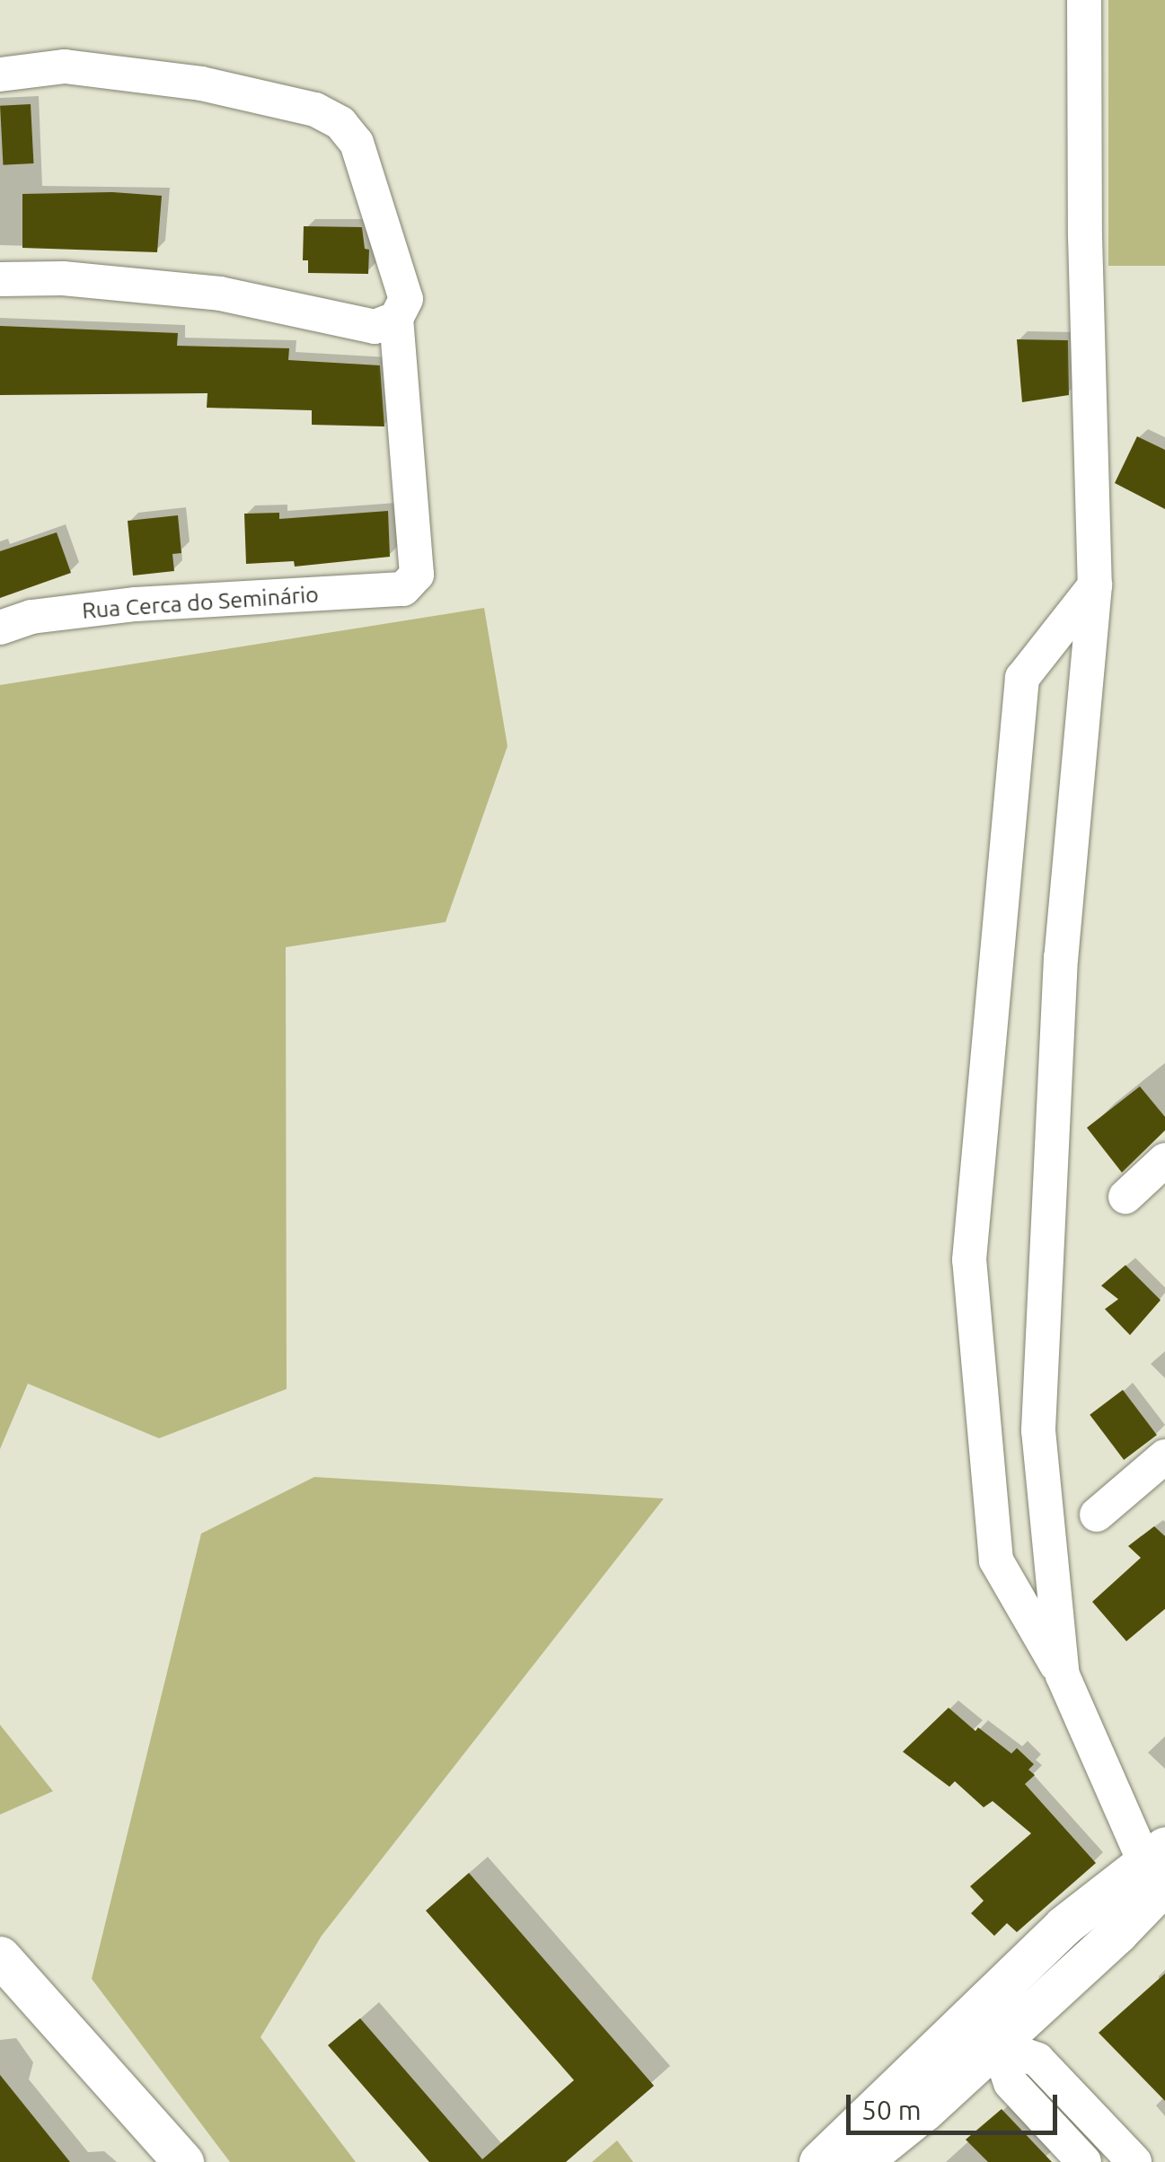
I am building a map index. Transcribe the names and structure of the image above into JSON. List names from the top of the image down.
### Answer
{
  "streets": {
    "street": ["Rua Cerca do Seminário"]
  },
  "scale_bar": "50 m"
}
